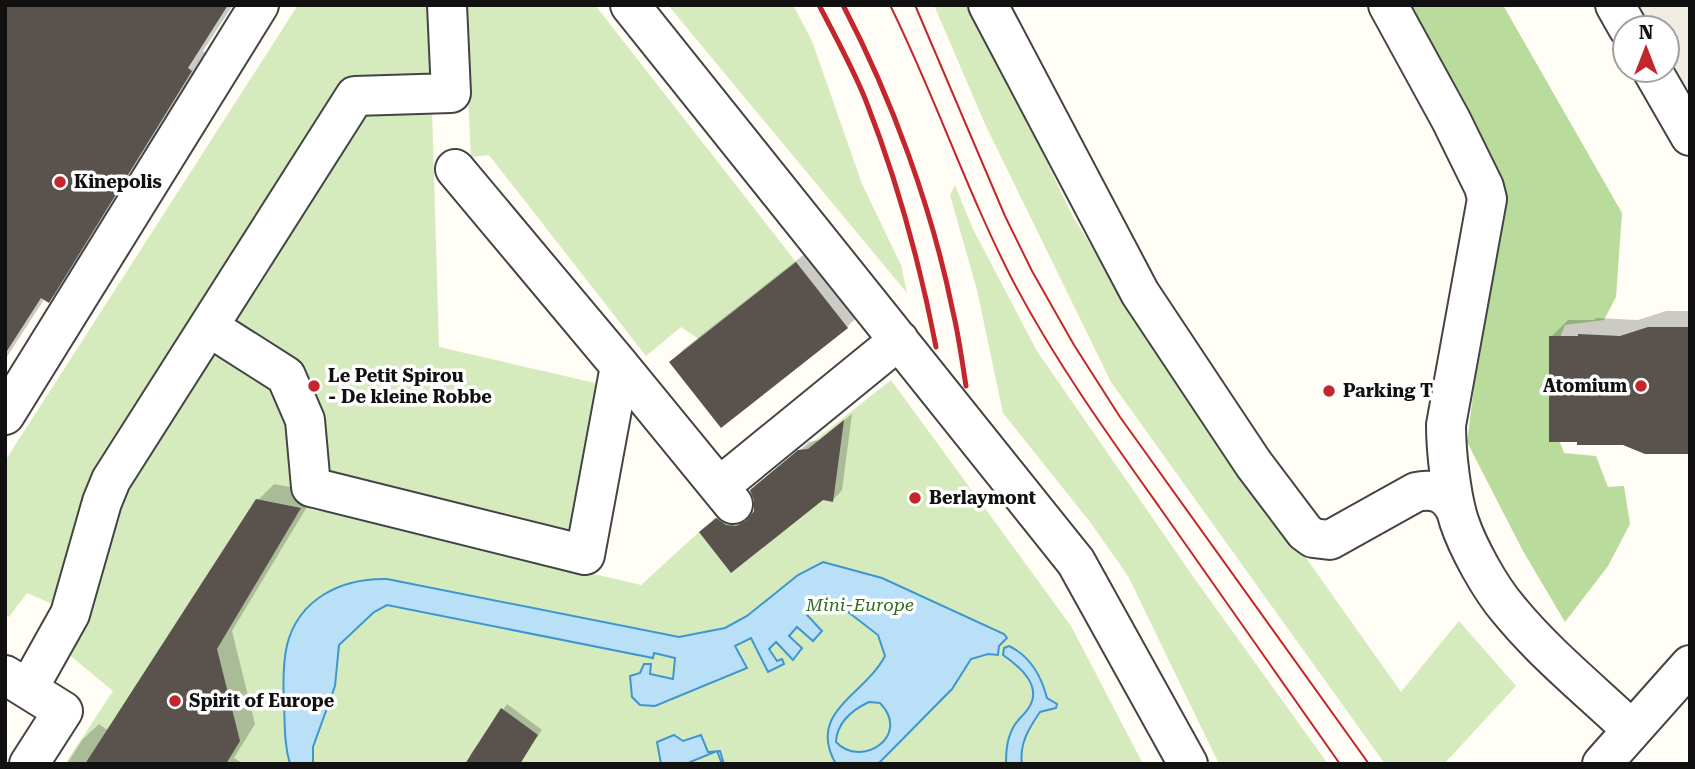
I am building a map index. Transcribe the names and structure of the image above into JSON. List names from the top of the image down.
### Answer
{
  "parks": ["Mini-Europe"],
  "places": [
    "Kinepolis",
    "Le Petit Spirou - De kleine Robbe",
    "Atomium",
    "Parking T",
    "Berlaymont",
    "Spirit of Europe"
  ],
  "north": "top"
}
